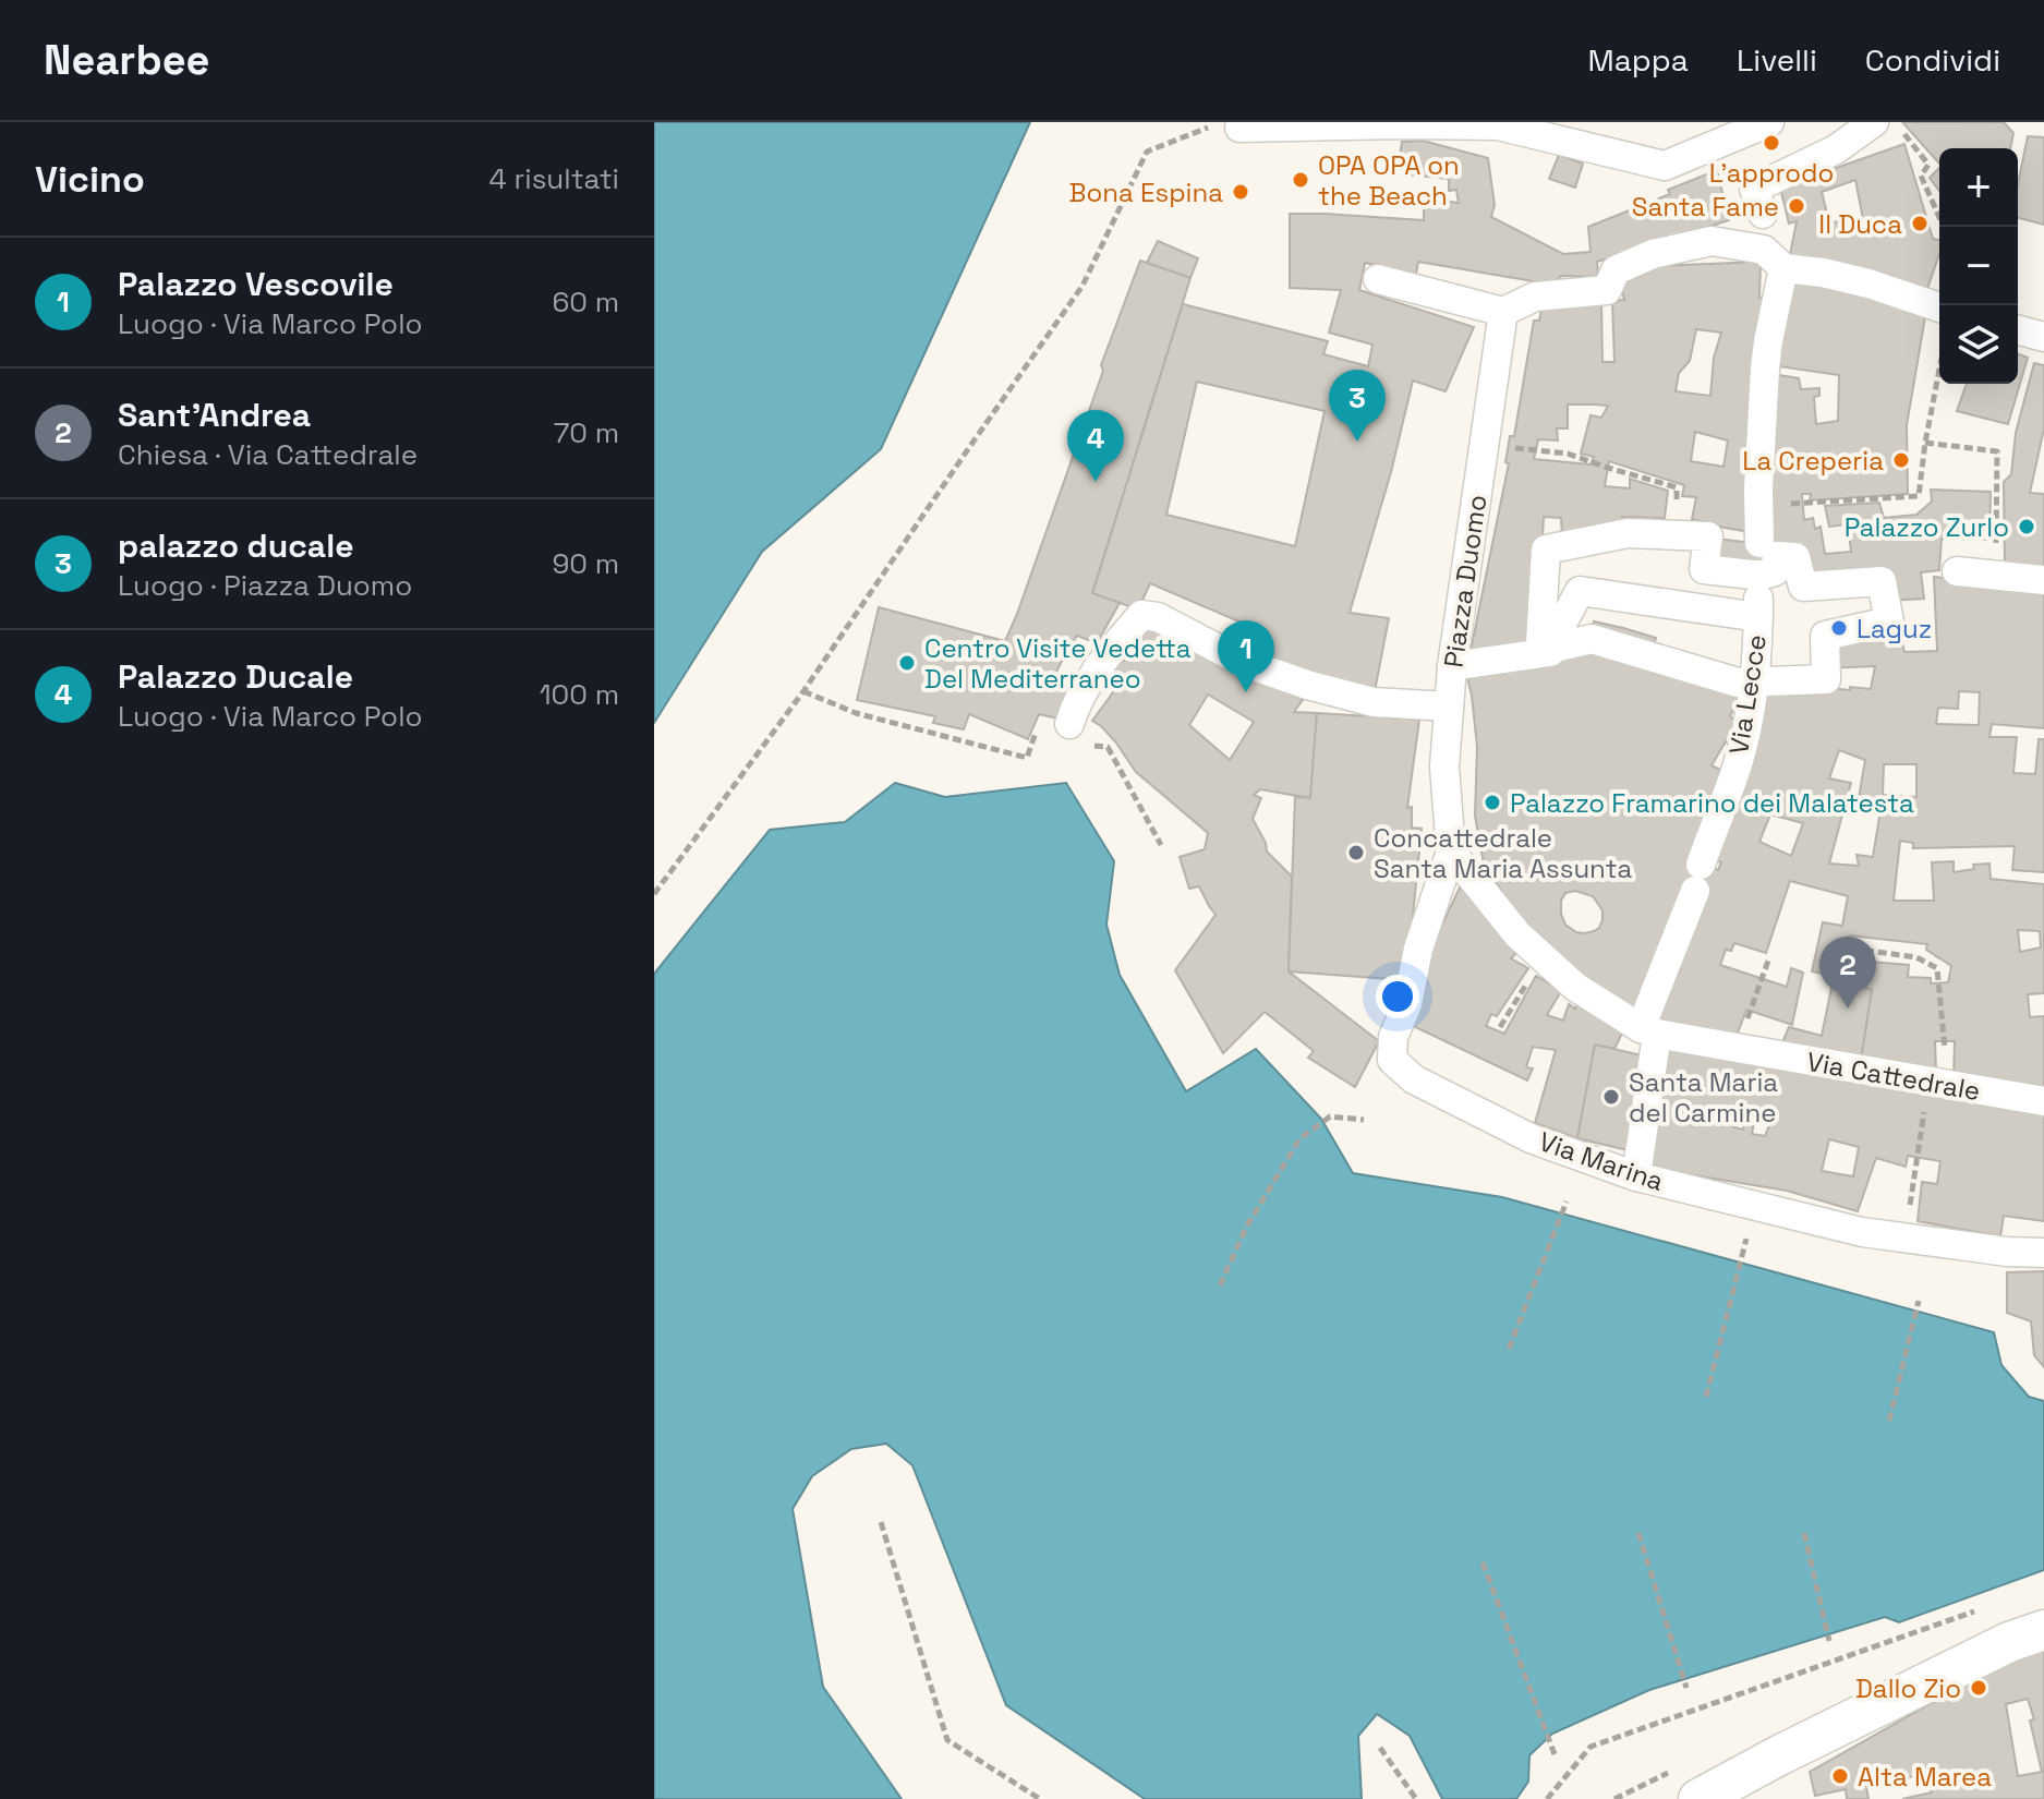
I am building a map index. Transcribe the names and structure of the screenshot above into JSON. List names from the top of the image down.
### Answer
{
  "streets": {
    "street": [
      "Piazza Duomo",
      "Via Lecce",
      "Via Cattedrale",
      "Via Marina"
    ]
  },
  "crossings": [
    ["Piazza Duomo", "Via Cattedrale"],
    ["Piazza Duomo", "Via Marina"],
    ["Via Lecce", "Via Cattedrale"],
    ["Via Lecce", "Via Marina"],
    ["Via Cattedrale", "Via Marina"]
  ],
  "places": [
    "L'approdo",
    "OPA OPA on the Beach",
    "Bona Espina",
    "Santa Fame",
    "Il Duca",
    "La Creperia",
    "Palazzo Zurlo",
    "Laguz",
    "Centro Visite Vedetta Del Mediterraneo",
    "Palazzo Framarino dei Malatesta",
    "Concattedrale Santa Maria Assunta",
    "Santa Maria del Carmine",
    "Dallo Zio",
    "Alta Marea"
  ],
  "page": {
    "header": "Nearbee",
    "nav": ["Mappa", "Livelli", "Condividi"],
    "heading": ["Vicino", "4 risultati"],
    "map_buttons": ["+", "−"],
    "list": [
      {
        "mark": "1",
        "name": "Palazzo Vescovile",
        "note": "Luogo · Via Marco Polo",
        "value": "60 m"
      },
      {
        "mark": "2",
        "name": "Sant'Andrea",
        "note": "Chiesa · Via Cattedrale",
        "value": "70 m"
      },
      {
        "mark": "3",
        "name": "palazzo ducale",
        "note": "Luogo · Piazza Duomo",
        "value": "90 m"
      },
      {
        "mark": "4",
        "name": "Palazzo Ducale",
        "note": "Luogo · Via Marco Polo",
        "value": "100 m"
      }
    ],
    "pins": [
      "3",
      "4",
      "1",
      "2"
    ]
  }
}
